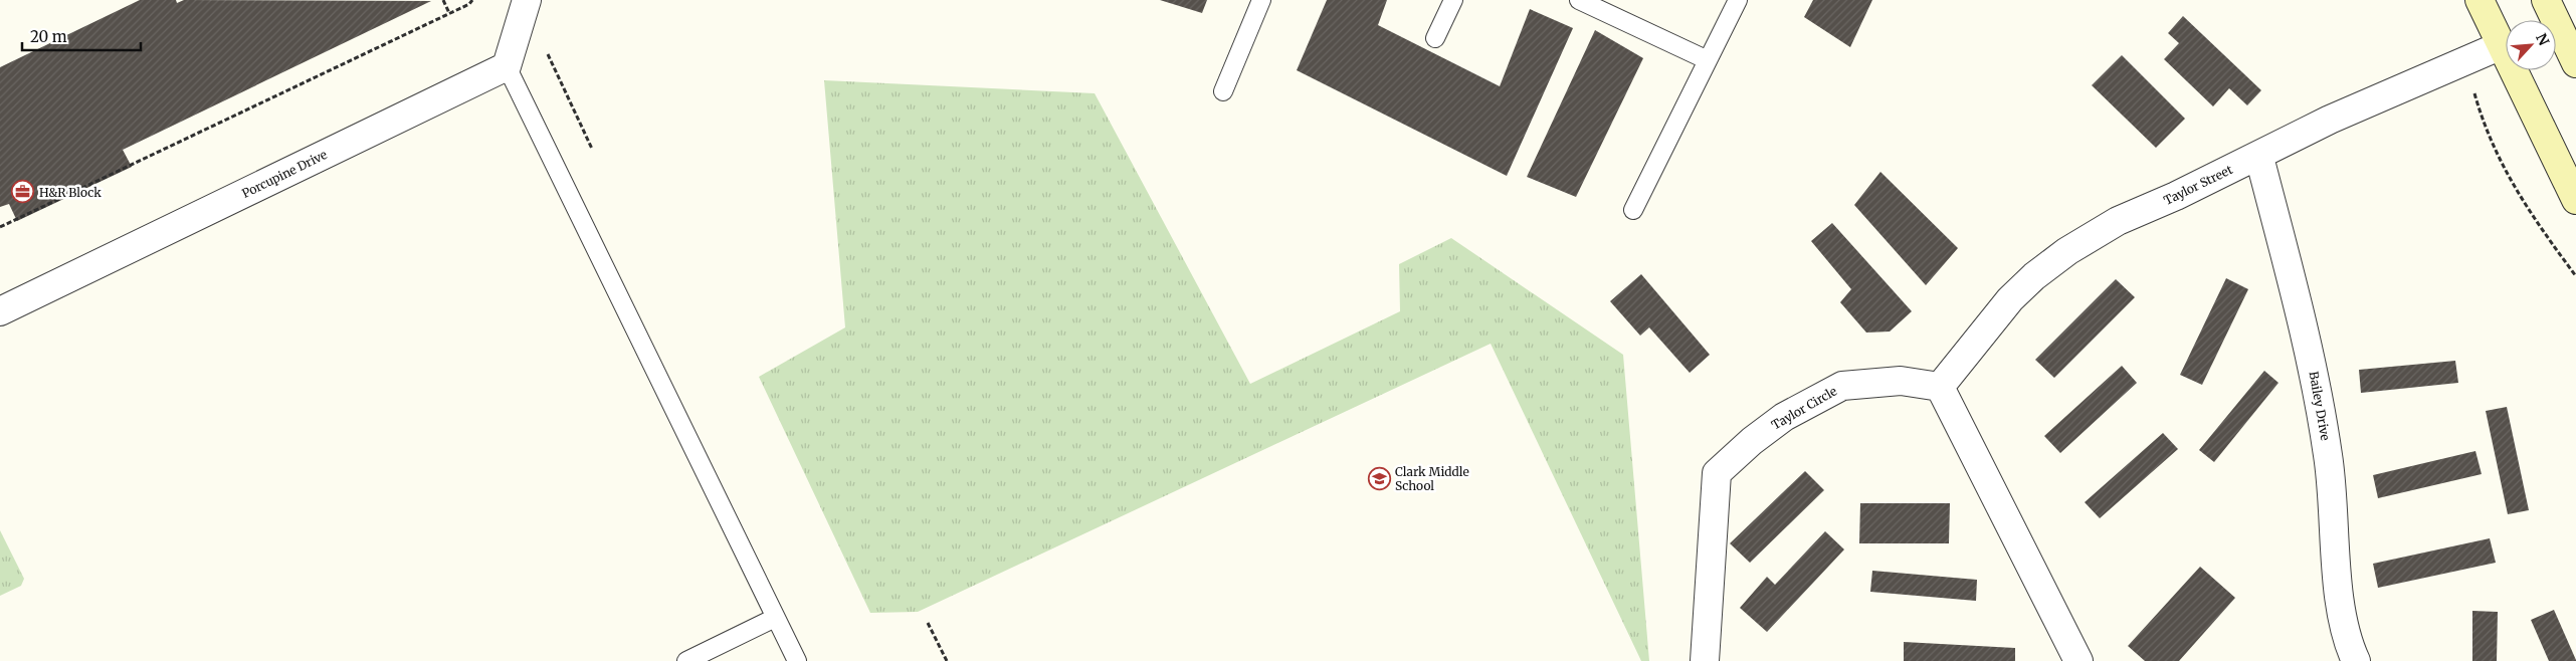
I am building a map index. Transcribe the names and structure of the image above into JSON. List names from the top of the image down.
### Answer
{
  "streets": {
    "street": [
      "Porcupine Drive",
      "Taylor Street",
      "Bailey Drive",
      "Taylor Circle"
    ]
  },
  "crossings": [
    ["Taylor Street", "Bailey Drive"],
    ["Taylor Street", "Taylor Circle"]
  ],
  "places": {
    "office": ["H&R Block"],
    "school or university": ["Clark Middle School"]
  },
  "scale_bar": "20 m",
  "north": "top right"
}
